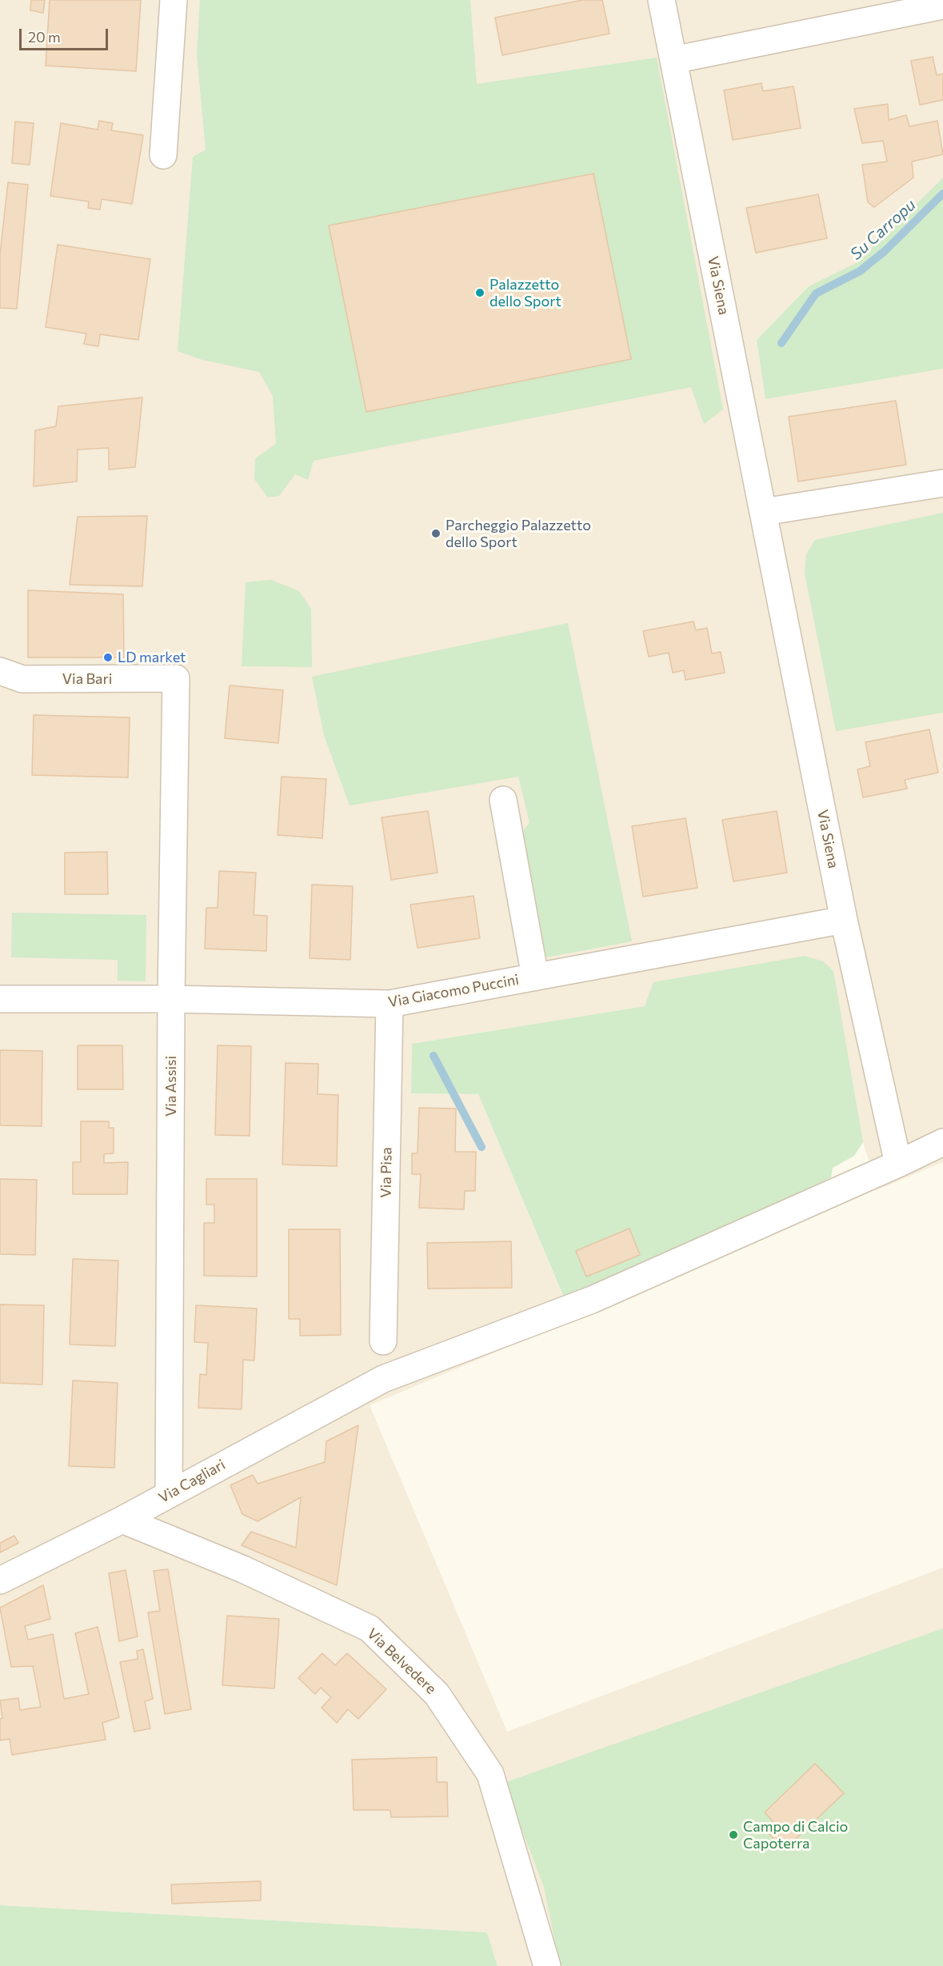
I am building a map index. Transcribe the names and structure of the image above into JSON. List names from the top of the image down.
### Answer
{
  "streets": {
    "street": [
      "Via Siena",
      "Via Bari",
      "Via Giacomo Puccini",
      "Via Assisi",
      "Via Pisa",
      "Via Cagliari",
      "Via Belvedere"
    ]
  },
  "crossings": [
    ["Via Siena", "Via Giacomo Puccini"],
    ["Via Siena", "Via Cagliari"],
    ["Via Bari", "Via Assisi"],
    ["Via Giacomo Puccini", "Via Assisi"],
    ["Via Giacomo Puccini", "Via Pisa"],
    ["Via Assisi", "Via Cagliari"],
    ["Via Cagliari", "Via Belvedere"]
  ],
  "water": ["Su Carropu"],
  "places": [
    "Palazzetto dello Sport",
    "Parcheggio Palazzetto dello Sport",
    "LD market",
    "Campo di Calcio Capoterra"
  ],
  "scale_bar": "20 m"
}
